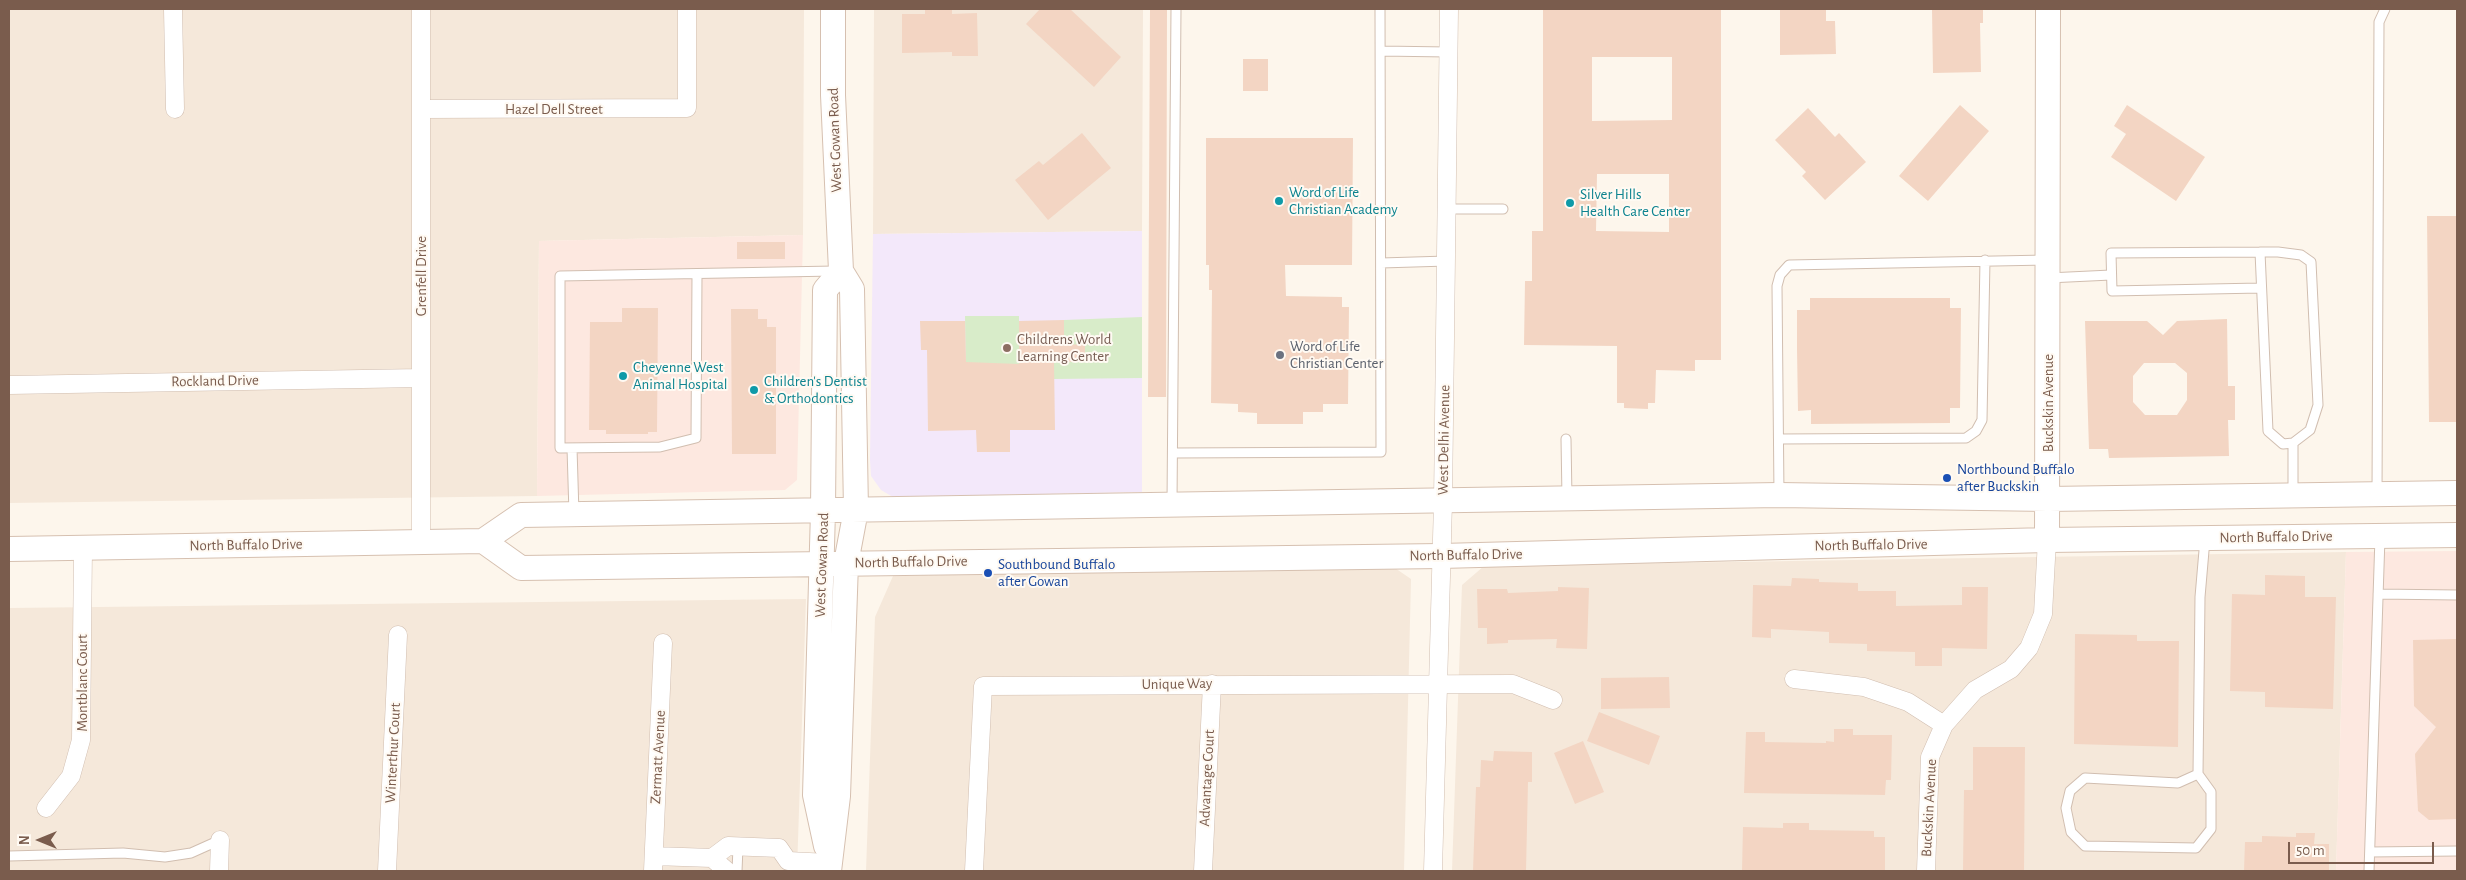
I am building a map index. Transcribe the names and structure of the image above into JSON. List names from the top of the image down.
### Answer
{
  "streets": {
    "main road": ["West Gowan Road", "Buckskin Avenue", "North Buffalo Drive"],
    "street": [
      "Hazel Dell Street",
      "Grenfell Drive",
      "Rockland Drive",
      "West Delhi Avenue",
      "Montblanc Court",
      "Unique Way",
      "Winterthur Court",
      "Zermatt Avenue",
      "Advantage Court"
    ]
  },
  "crossings": [
    ["Hazel Dell Street", "Grenfell Drive"],
    ["West Gowan Road", "North Buffalo Drive"],
    ["Grenfell Drive", "Rockland Drive"],
    ["Grenfell Drive", "North Buffalo Drive"],
    ["Buckskin Avenue", "North Buffalo Drive"],
    ["West Delhi Avenue", "North Buffalo Drive"],
    ["West Delhi Avenue", "Unique Way"],
    ["North Buffalo Drive", "Montblanc Court"],
    ["Unique Way", "Advantage Court"]
  ],
  "places": [
    "Word of Life Christian Academy",
    "Silver Hills Health Care Center",
    "Childrens World Learning Center",
    "Word of Life Christian Center",
    "Cheyenne West Animal Hospital",
    "Children's Dentist & Orthodontics",
    "Northbound Buffalo after Buckskin",
    "Southbound Buffalo after Gowan"
  ],
  "scale_bar": "50 m",
  "north": "left"
}
